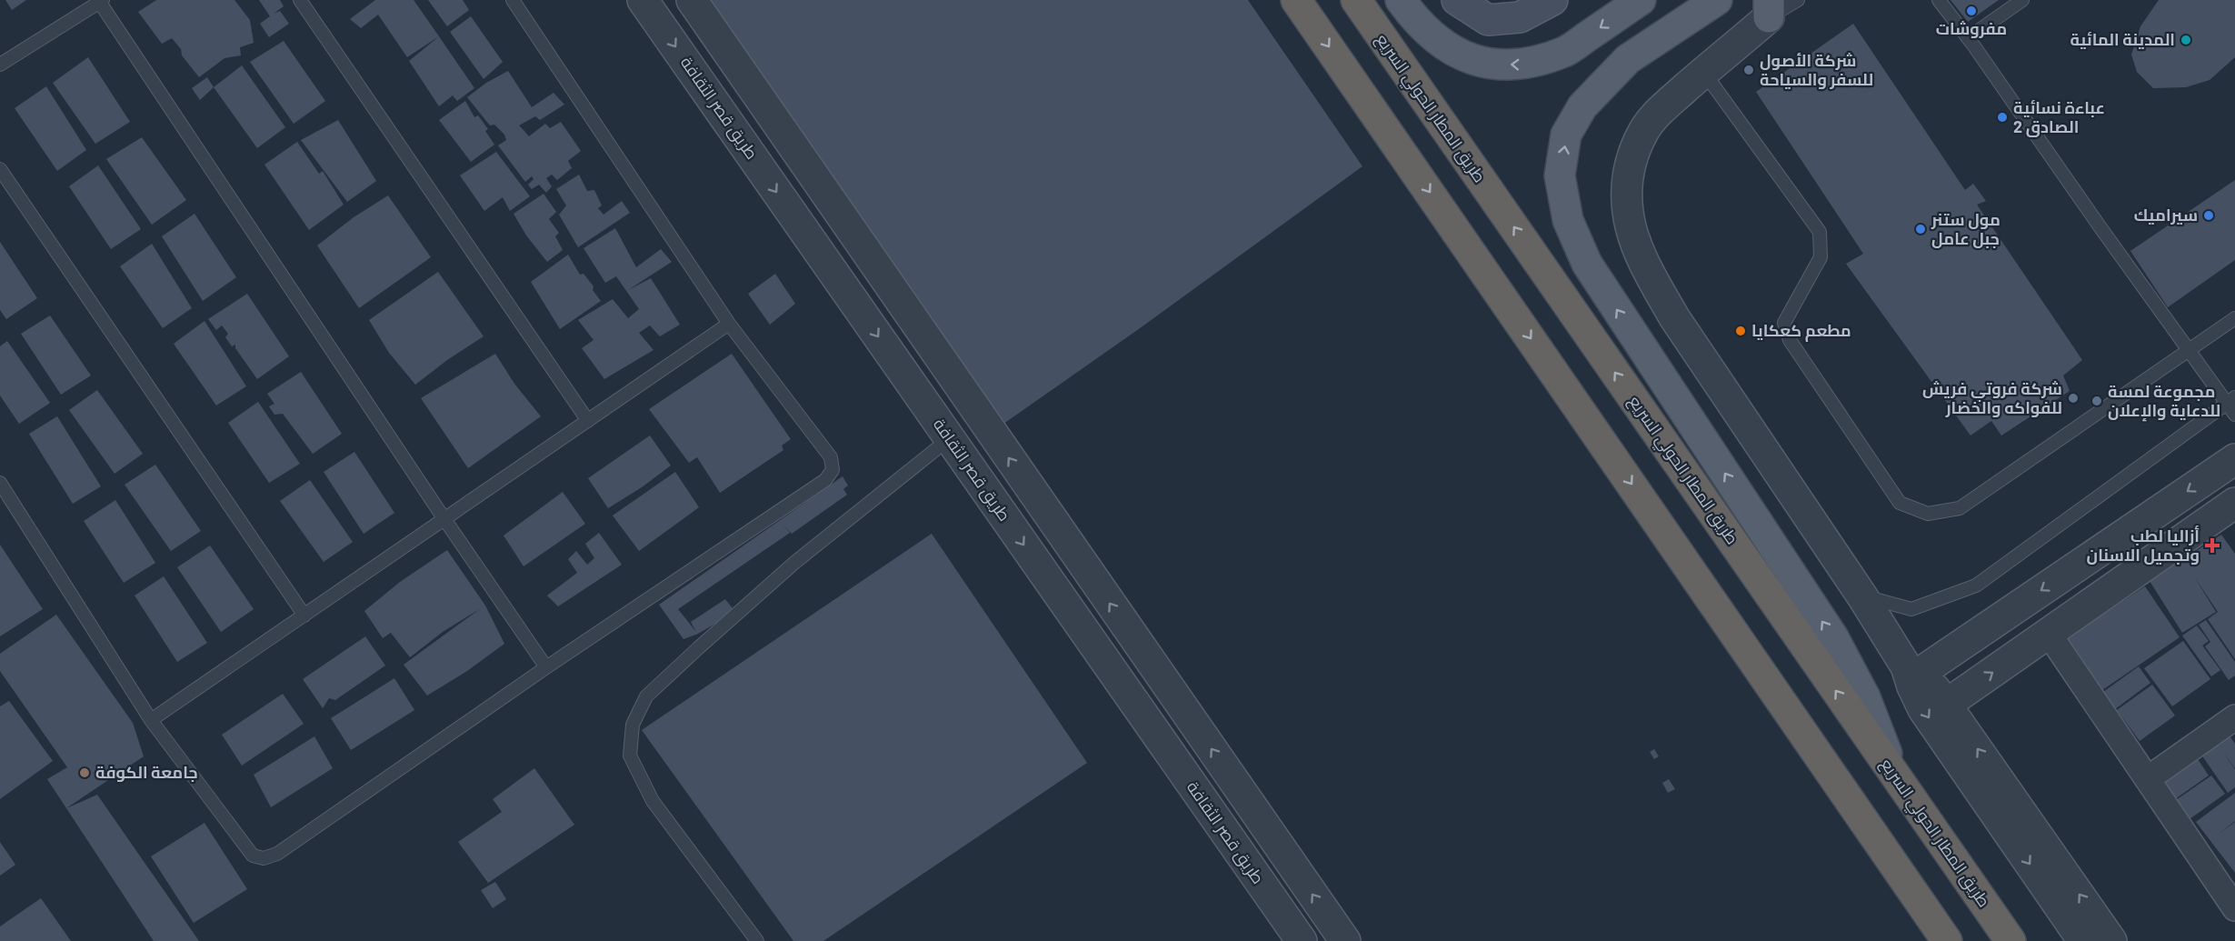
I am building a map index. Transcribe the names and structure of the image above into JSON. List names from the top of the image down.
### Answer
{
  "streets": {
    "highway": ["طريق المطار الحولي السريع"],
    "street": ["طريق قصر الثقافة"]
  },
  "places": {
    "other": [
      "مفروشات",
      "المدينة المائية",
      "شركة الأصول للسفر والسياحة",
      "عباءة نسائية الصادق 2",
      "سيراميك",
      "مول ستنر جبل عامل",
      "مطعم كعكايا",
      "شركة فروتي فريش للفواكه والخضار",
      "مجموعة لمسة للدعاية والإعلان",
      "جامعة الكوفة"
    ],
    "health": ["أزاليا لطب وتجميل الاسنان"]
  }
}
